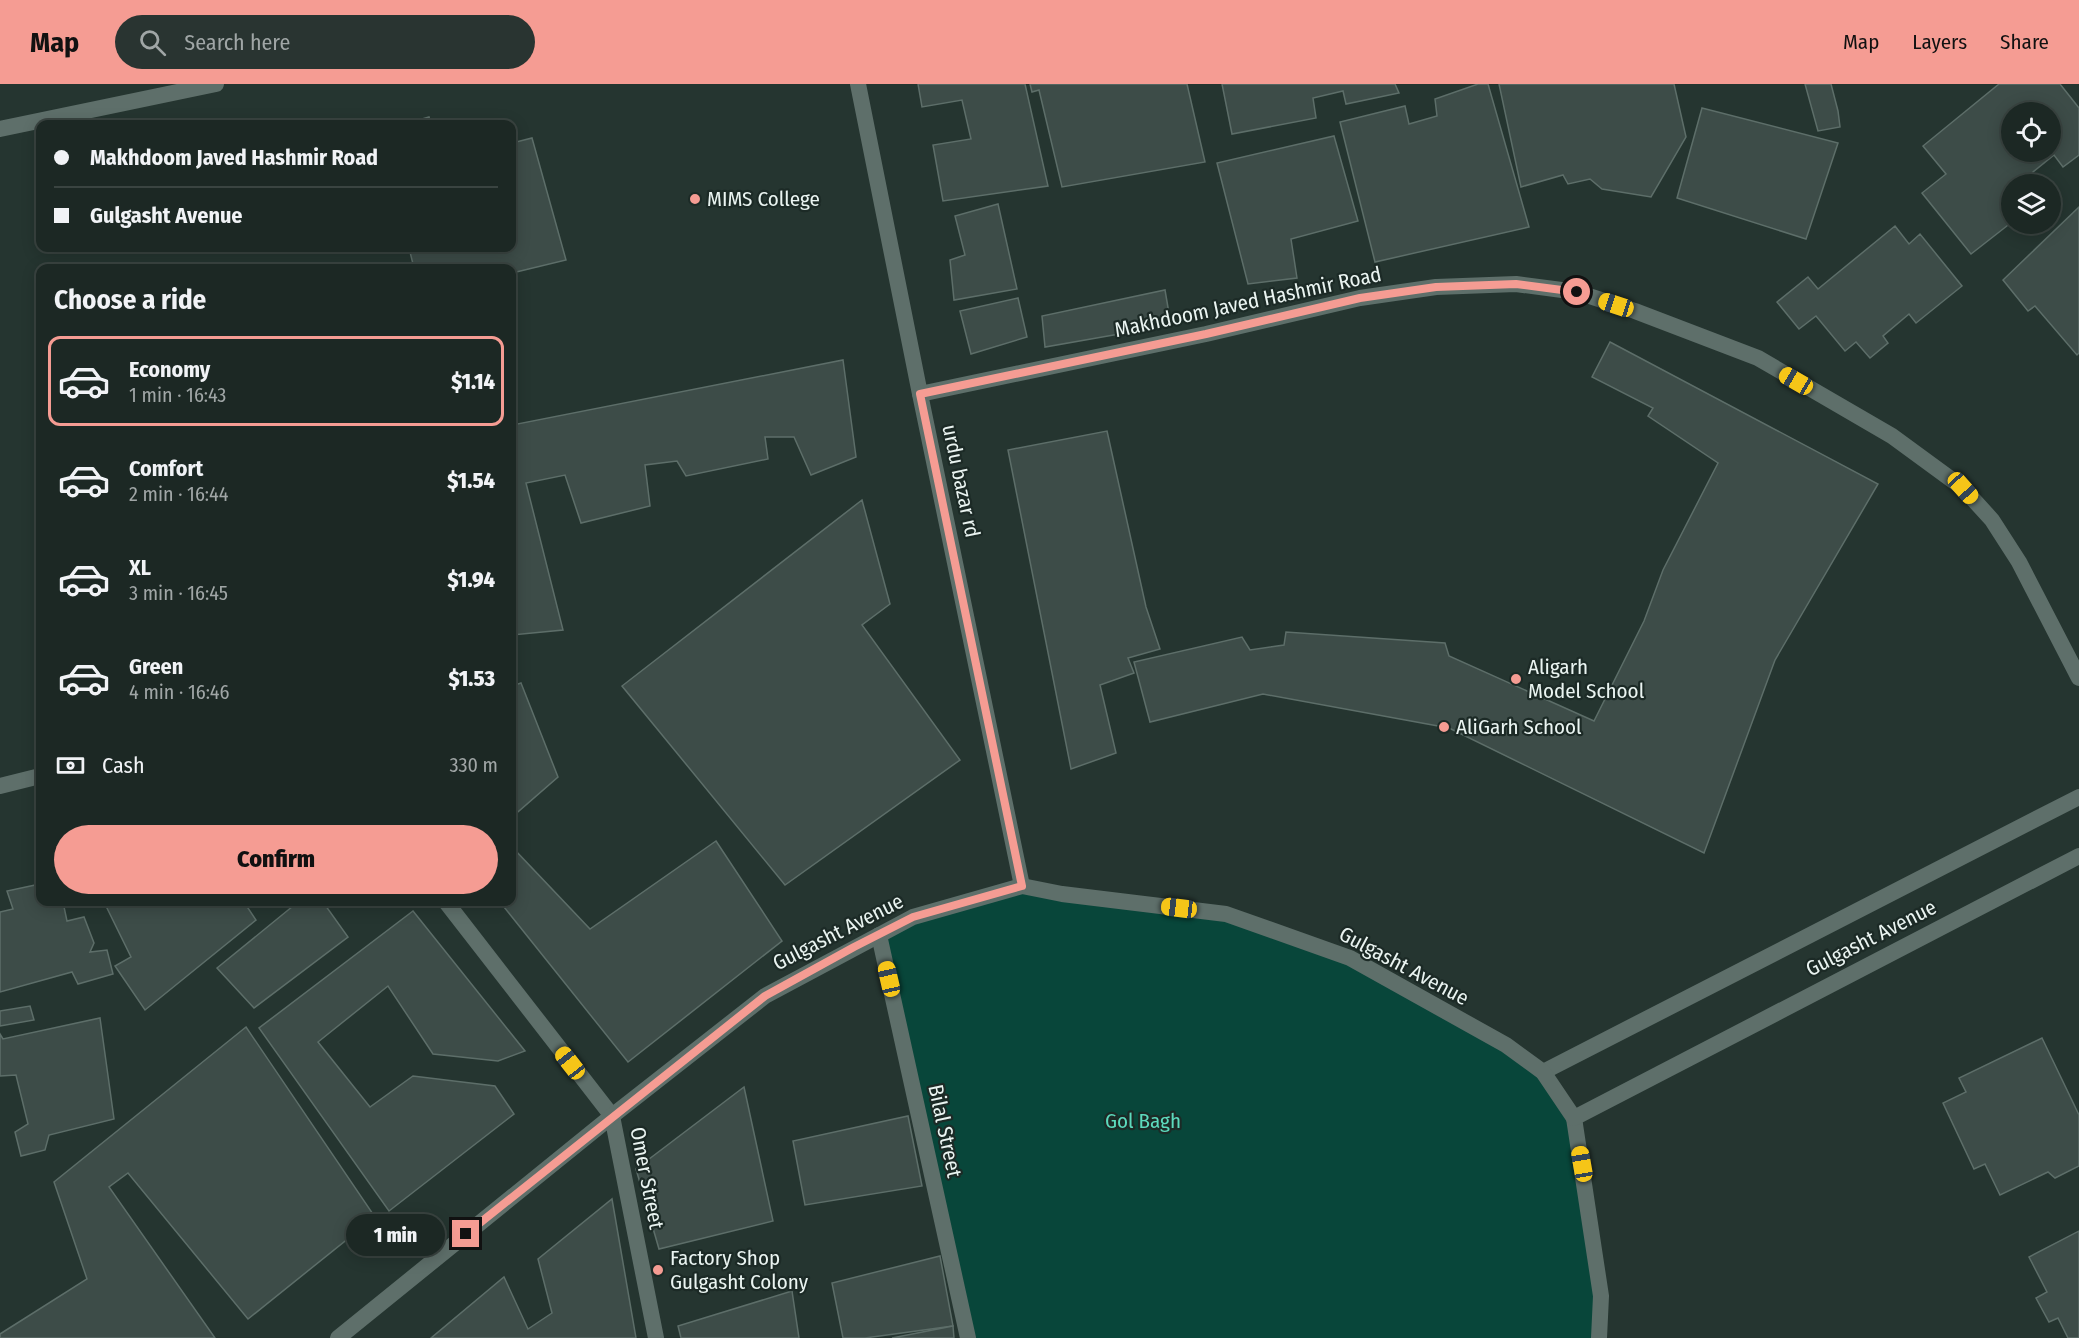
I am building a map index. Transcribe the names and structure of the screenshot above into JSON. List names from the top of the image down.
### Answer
{
  "streets": {
    "street": [
      "Makhdoom Javed Hashmir Road",
      "urdu bazar rd",
      "Gulgasht Avenue",
      "Bilal Street",
      "Omer Street"
    ]
  },
  "crossings": [
    ["Makhdoom Javed Hashmir Road", "urdu bazar rd"],
    ["urdu bazar rd", "Gulgasht Avenue"],
    ["Gulgasht Avenue", "Bilal Street"],
    ["Gulgasht Avenue", "Omer Street"]
  ],
  "parks": ["Gol Bagh"],
  "places": [
    "MIMS College",
    "Aligarh Model School",
    "AliGarh School",
    "Factory Shop Gulgasht Colony"
  ],
  "page": {
    "header": "Map",
    "search": "Search here",
    "nav": ["Map", "Layers", "Share"],
    "banner": ["Makhdoom Javed Hashmir Road", "Gulgasht Avenue"],
    "heading": "Choose a ride",
    "list": [
      {
        "name": "Economy",
        "note": "1 min · 16:43",
        "value": "$1.14"
      },
      {
        "name": "Comfort",
        "note": "2 min · 16:44",
        "value": "$1.54"
      },
      {
        "name": "XL",
        "note": "3 min · 16:45",
        "value": "$1.94"
      },
      {
        "name": "Green",
        "note": "4 min · 16:46",
        "value": "$1.53"
      }
    ],
    "pay": ["Cash", "330 m"],
    "buttons": "Confirm",
    "bubble": "1 min"
  }
}
